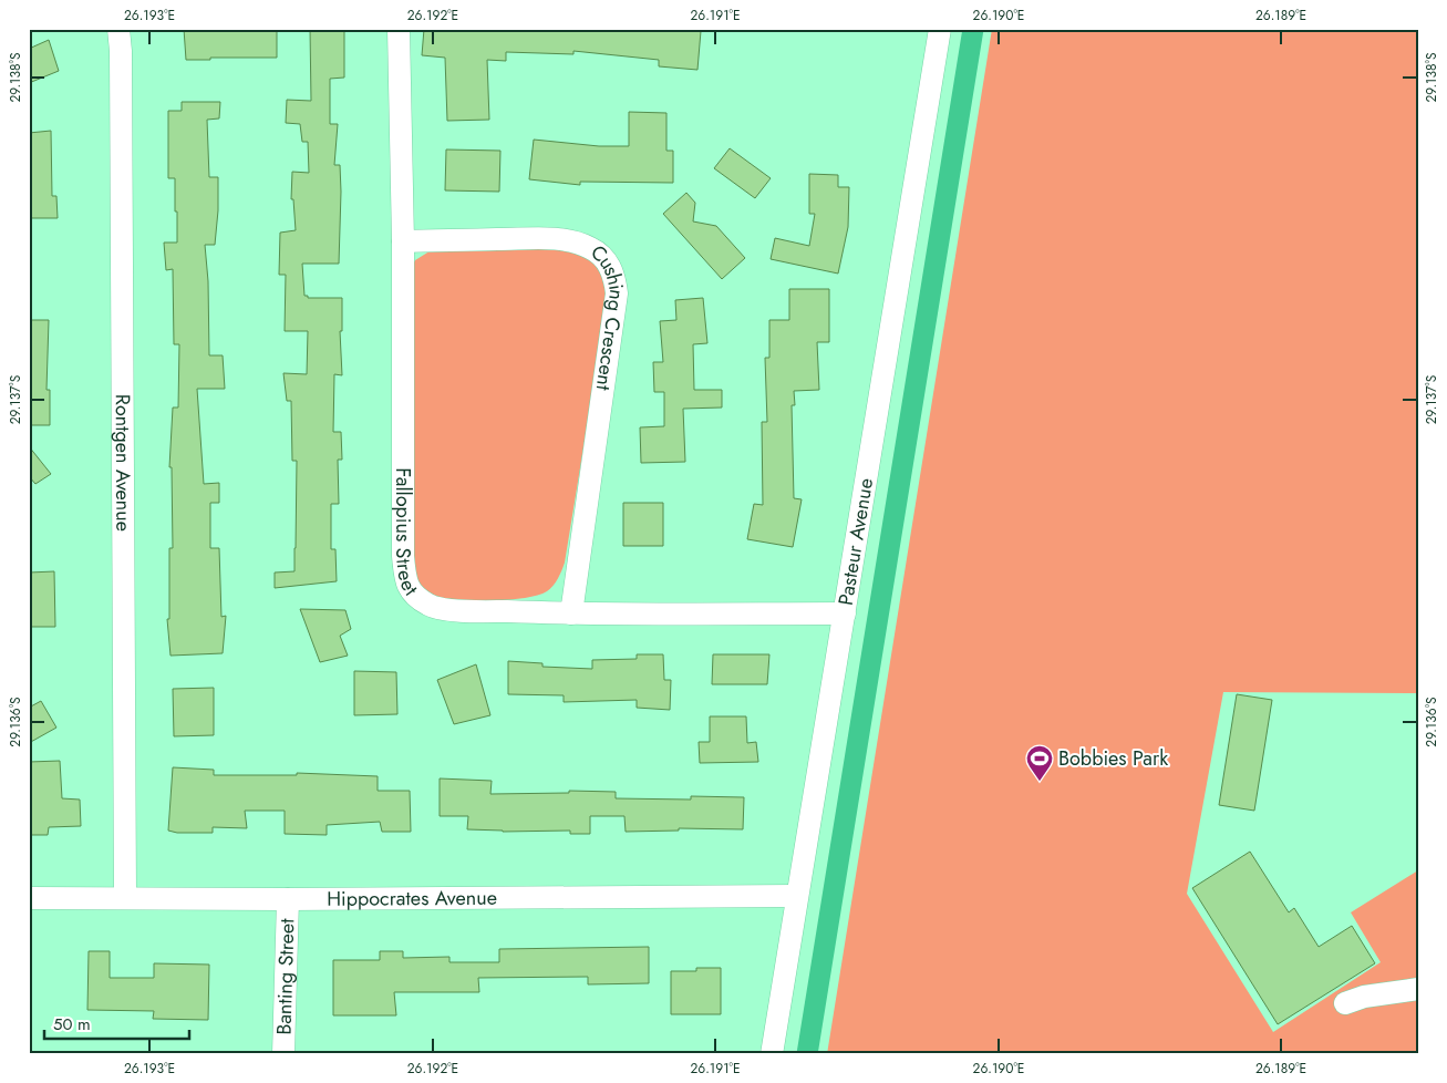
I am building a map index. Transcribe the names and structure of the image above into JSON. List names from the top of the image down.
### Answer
{
  "streets": {
    "street": [
      "Cushing Crescent",
      "Rontgen Avenue",
      "Fallopius Street",
      "Pasteur Avenue",
      "Hippocrates Avenue",
      "Banting Street"
    ]
  },
  "crossings": [
    ["Cushing Crescent", "Fallopius Street"],
    ["Rontgen Avenue", "Hippocrates Avenue"],
    ["Fallopius Street", "Pasteur Avenue"],
    ["Pasteur Avenue", "Hippocrates Avenue"],
    ["Hippocrates Avenue", "Banting Street"]
  ],
  "places": {
    "sports": ["Bobbies Park"]
  },
  "scale_bar": "50 m",
  "coordinates": [
    "26.193°E",
    "26.192°E",
    "26.191°E",
    "26.190°E",
    "26.189°E",
    "29.138°S",
    "29.137°S",
    "29.136°S"
  ]
}
